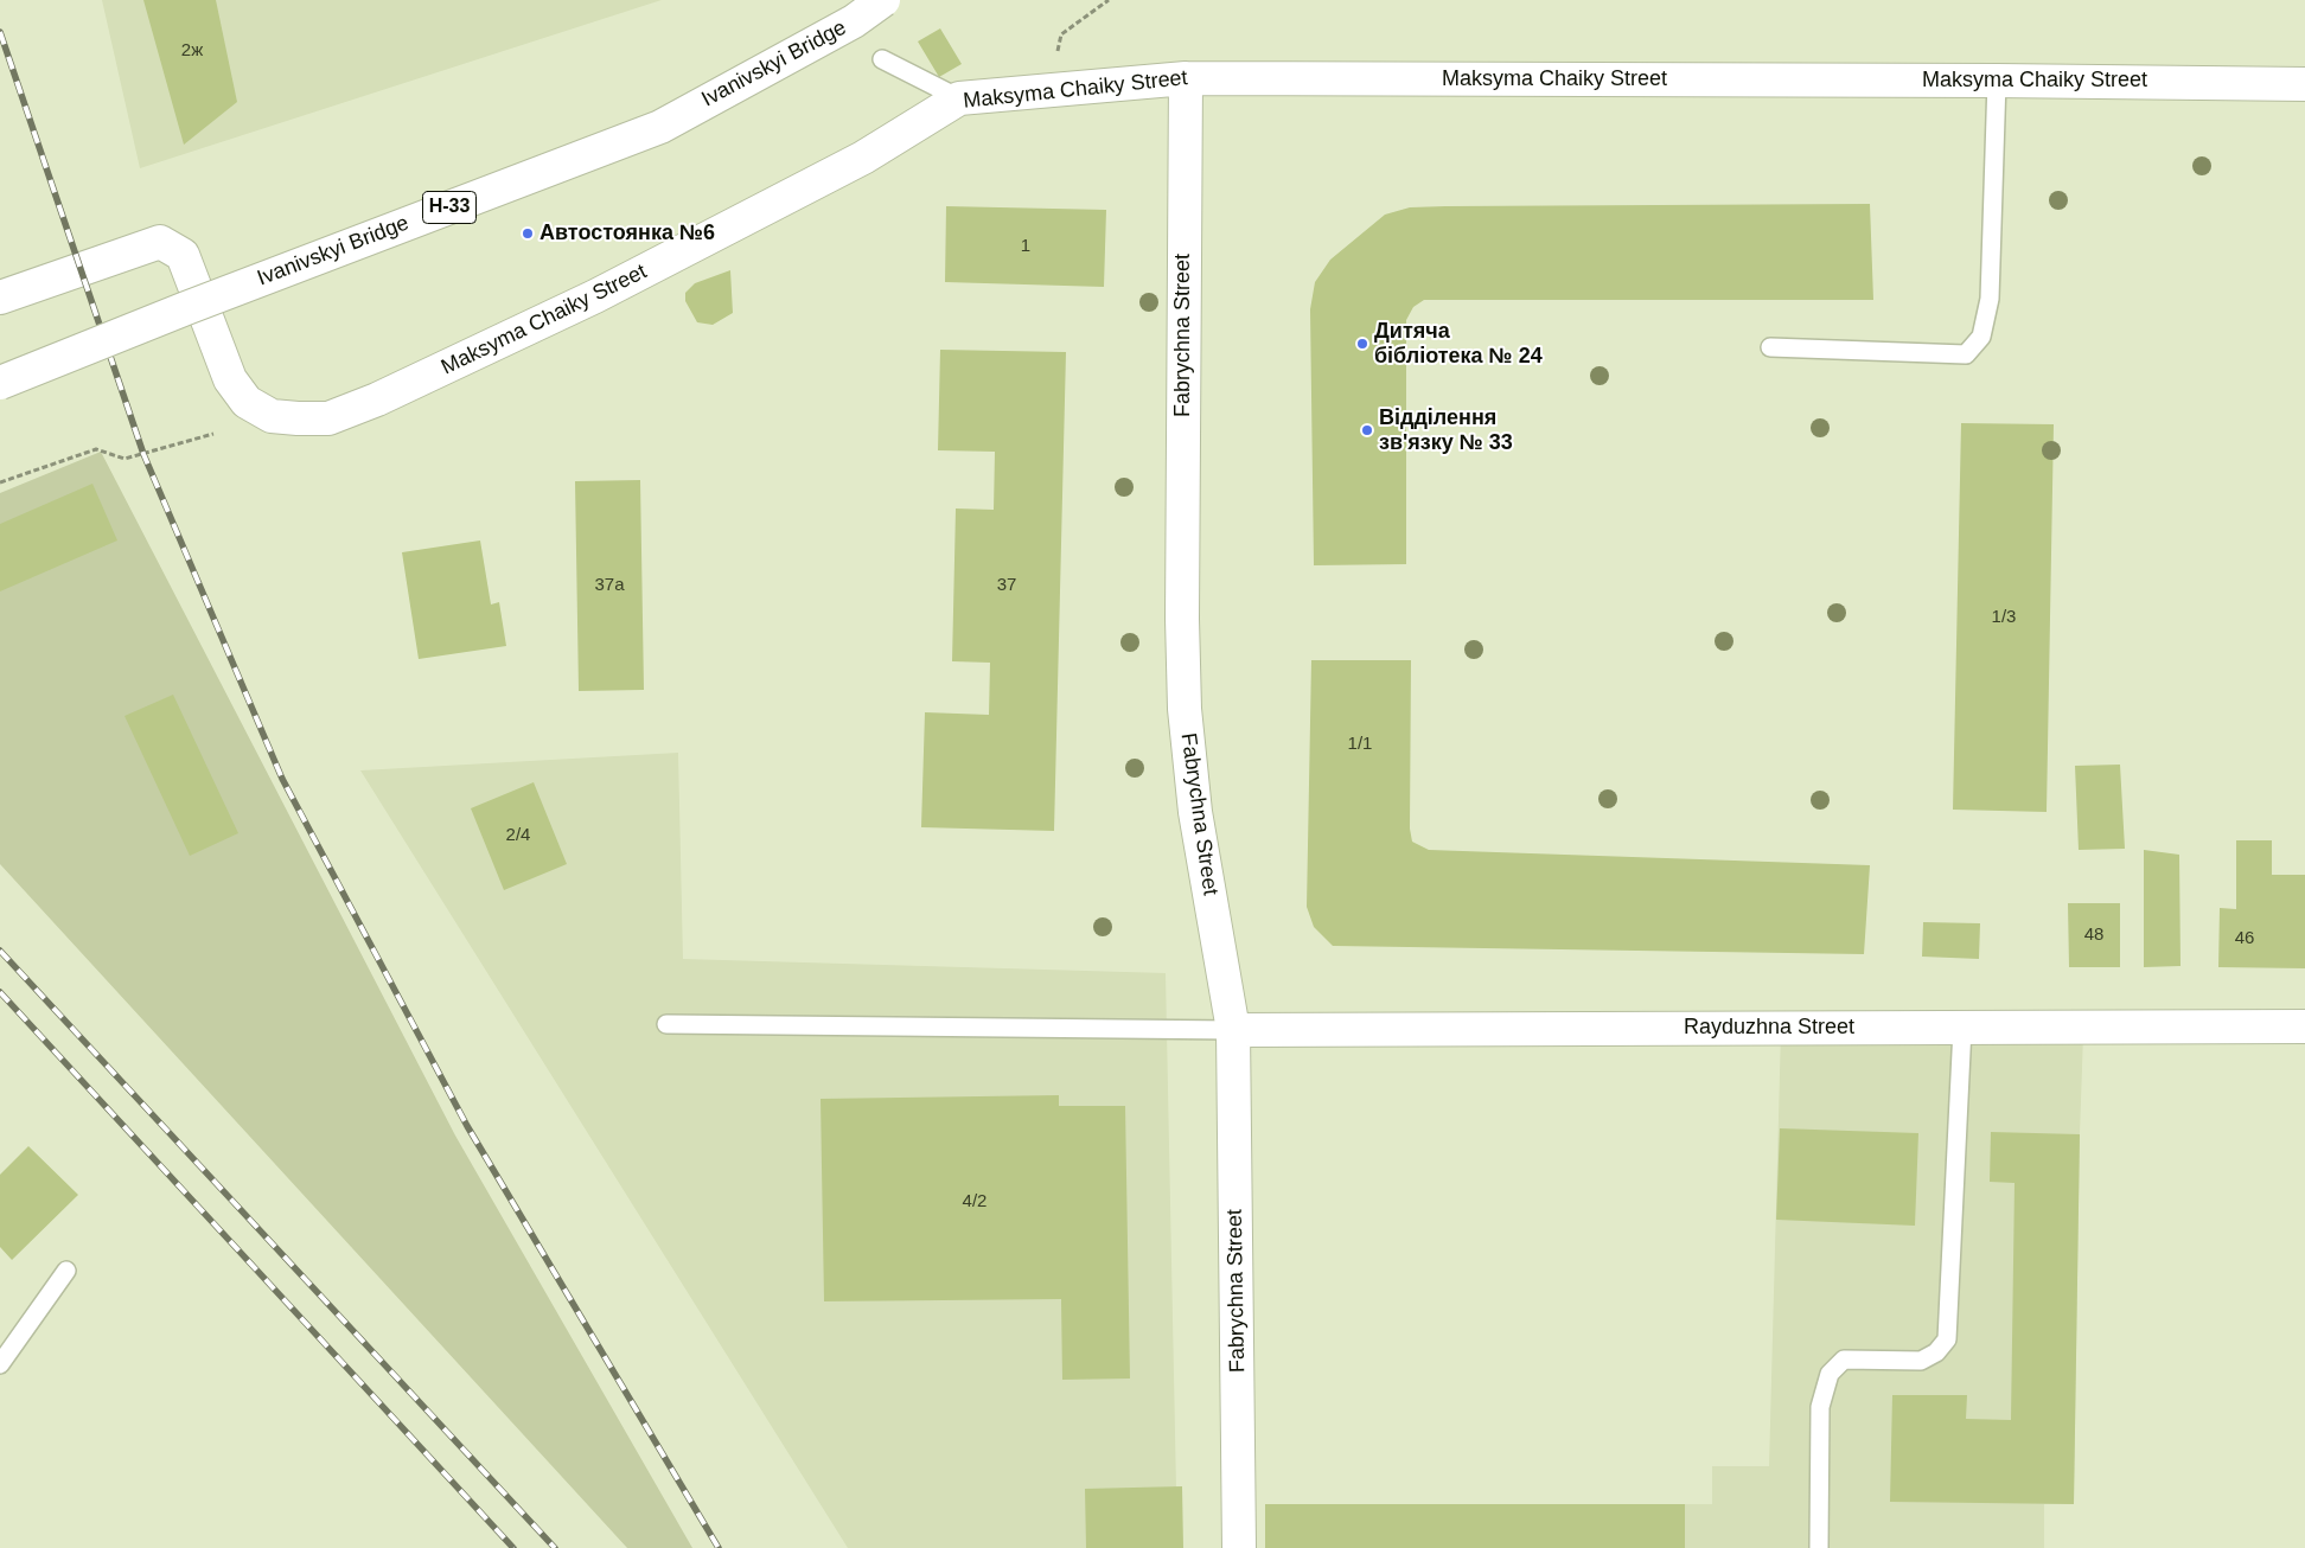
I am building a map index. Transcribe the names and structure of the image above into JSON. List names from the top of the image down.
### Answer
{
  "streets": {
    "street": [
      "Ivanivskyi Bridge",
      "Maksyma Chaiky Street",
      "Н-33",
      "Fabrychna Street",
      "Rayduzhna Street"
    ]
  },
  "crossings": [
    ["Maksyma Chaiky Street", "Fabrychna Street"],
    ["Fabrychna Street", "Rayduzhna Street"]
  ],
  "places": ["Автостоянка №6", "Дитяча бібліотека № 24", "Відділення зв'язку № 33"],
  "house_numbers": [
    "2ж",
    "1",
    "37а",
    "37",
    "1/3",
    "1/1",
    "2/4",
    "48",
    "46",
    "4/2"
  ]
}
